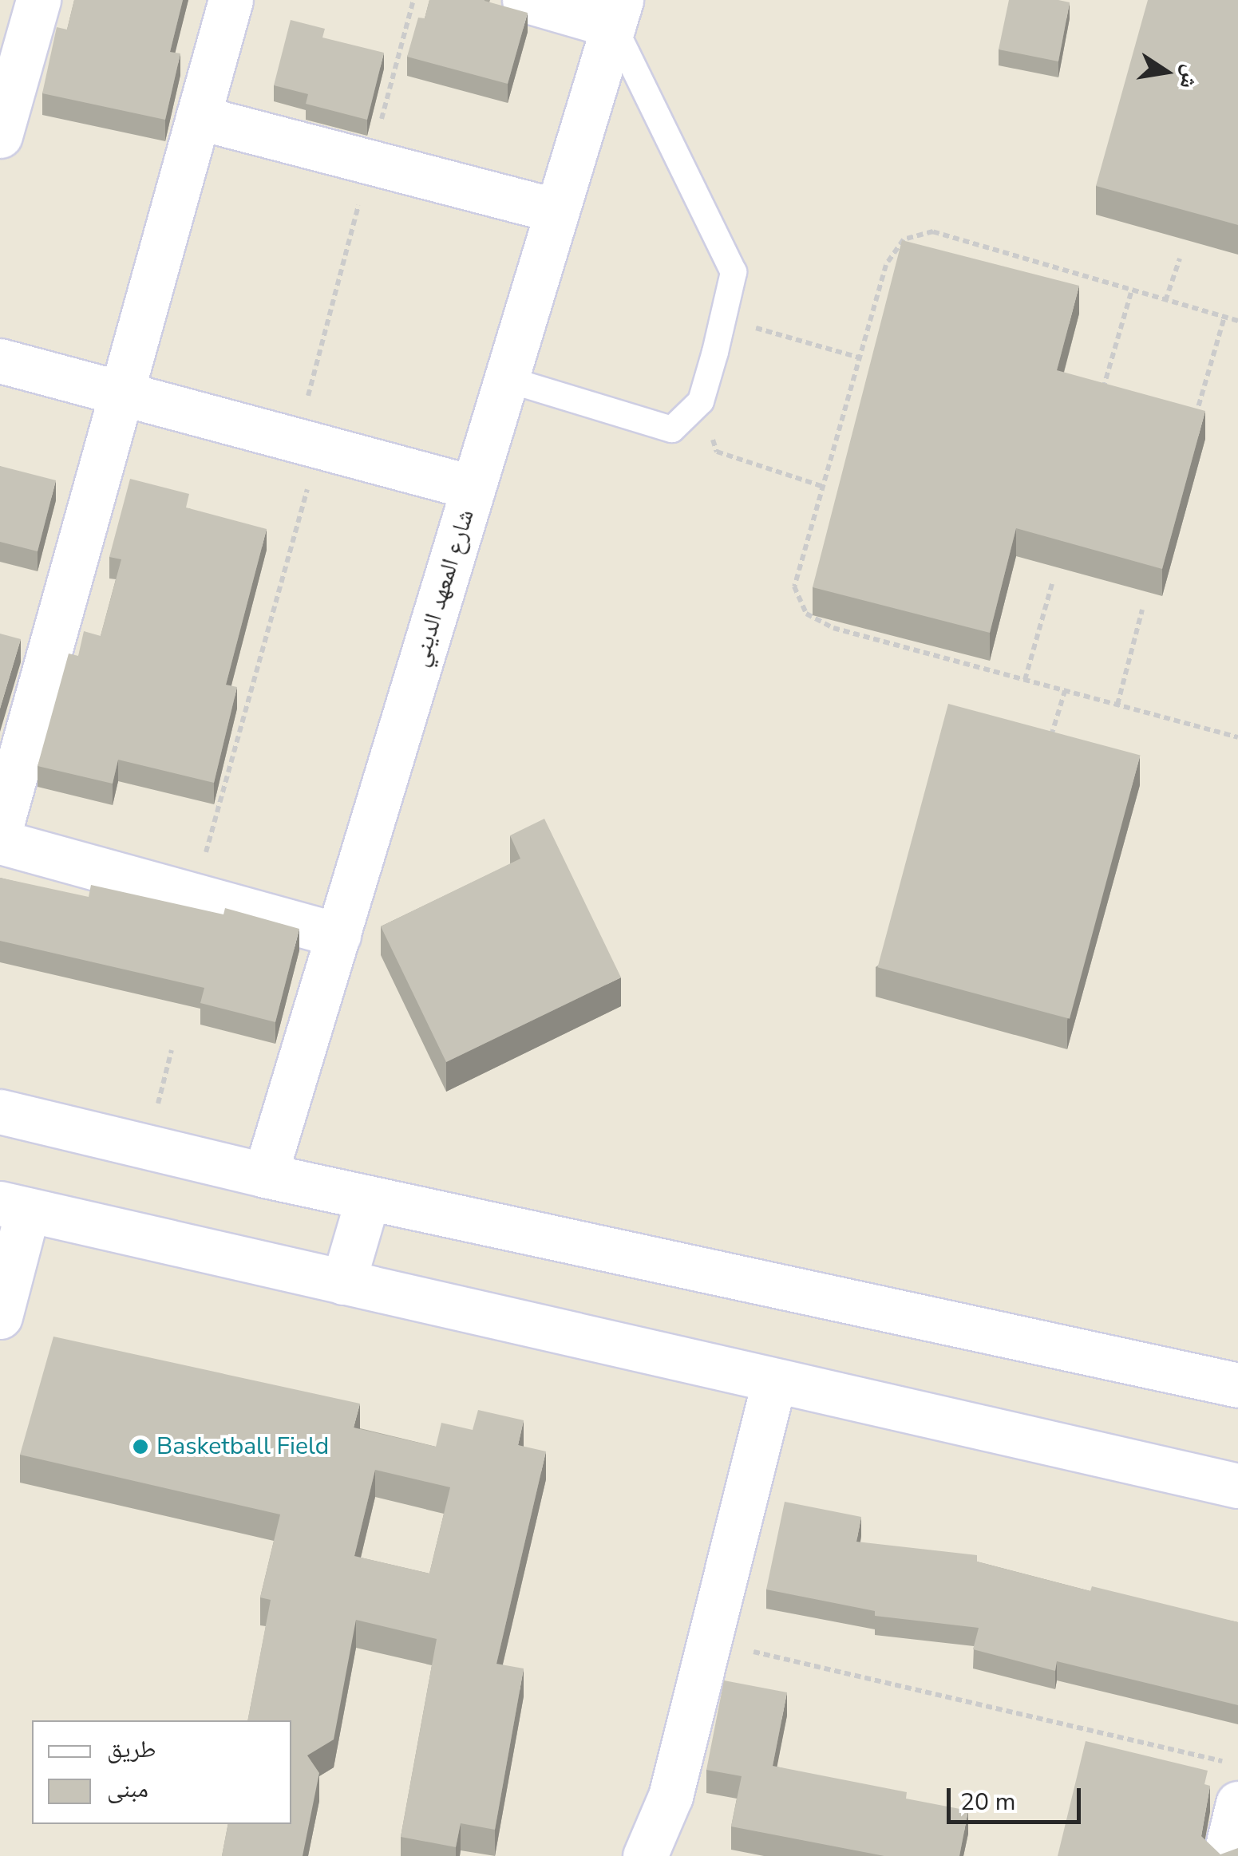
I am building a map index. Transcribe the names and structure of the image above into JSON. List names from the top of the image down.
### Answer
{
  "streets": {
    "street": ["شارع المعهد الديني"]
  },
  "places": ["Basketball Field"],
  "legend": ["طريق", "مبنى"],
  "scale_bar": "20 m",
  "north": "right"
}
